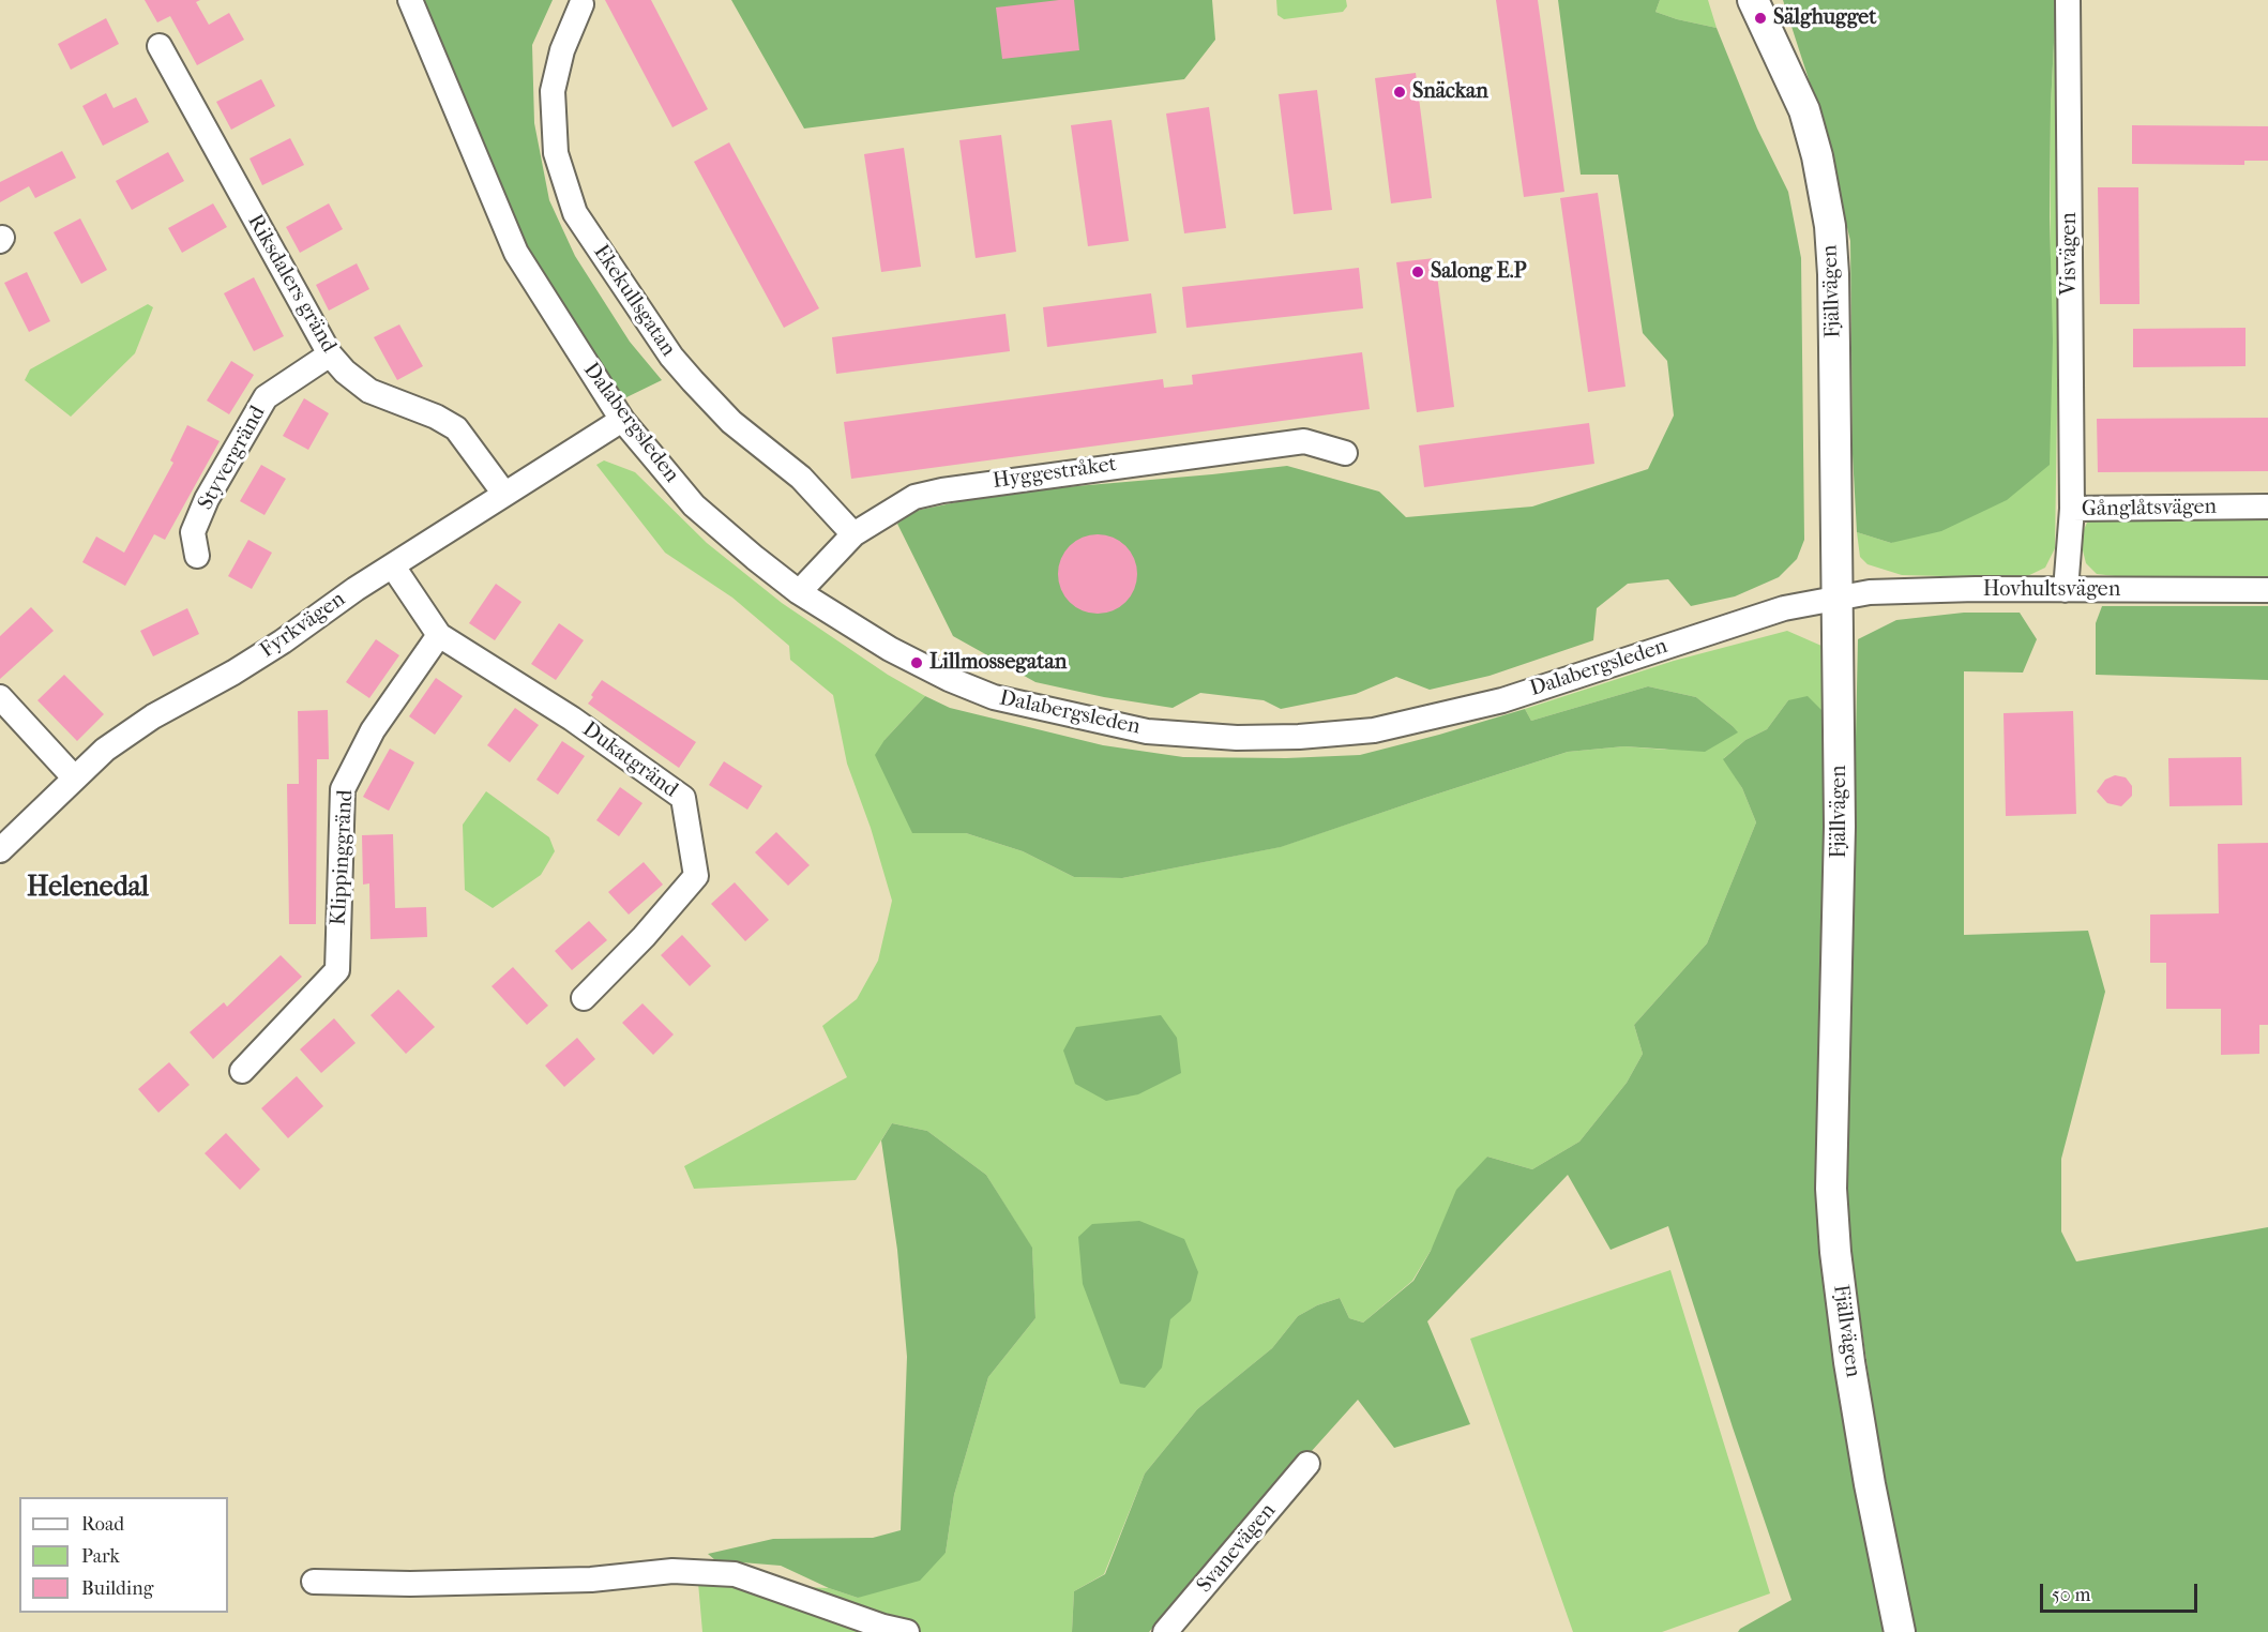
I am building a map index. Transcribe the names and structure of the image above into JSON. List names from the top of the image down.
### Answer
{
  "streets": {
    "street": [
      "Visvägen",
      "Riksdalers gränd",
      "Fjällvägen",
      "Ekekullsgatan",
      "Dalabergsleden",
      "Styvergränd",
      "Hyggestråket",
      "Gånglåtsvägen",
      "Hovhultsvägen",
      "Fyrkvägen",
      "Dukatgränd",
      "Klippinggränd",
      "Svanevägen"
    ]
  },
  "crossings": [
    ["Visvägen", "Gånglåtsvägen"],
    ["Riksdalers gränd", "Styvergränd"],
    ["Riksdalers gränd", "Fyrkvägen"],
    ["Fjällvägen", "Dalabergsleden"],
    ["Fjällvägen", "Hovhultsvägen"],
    ["Ekekullsgatan", "Hyggestråket"],
    ["Dalabergsleden", "Hyggestråket"],
    ["Dalabergsleden", "Hovhultsvägen"],
    ["Dalabergsleden", "Fyrkvägen"],
    ["Gånglåtsvägen", "Hovhultsvägen"],
    ["Fyrkvägen", "Dukatgränd"],
    ["Dukatgränd", "Klippinggränd"]
  ],
  "districts": ["Helenedal"],
  "places": [
    "Sälghugget",
    "Snäckan",
    "Salong E.P",
    "Lillmossegatan"
  ],
  "legend": ["Road", "Park", "Building"],
  "scale_bar": "50 m"
}
